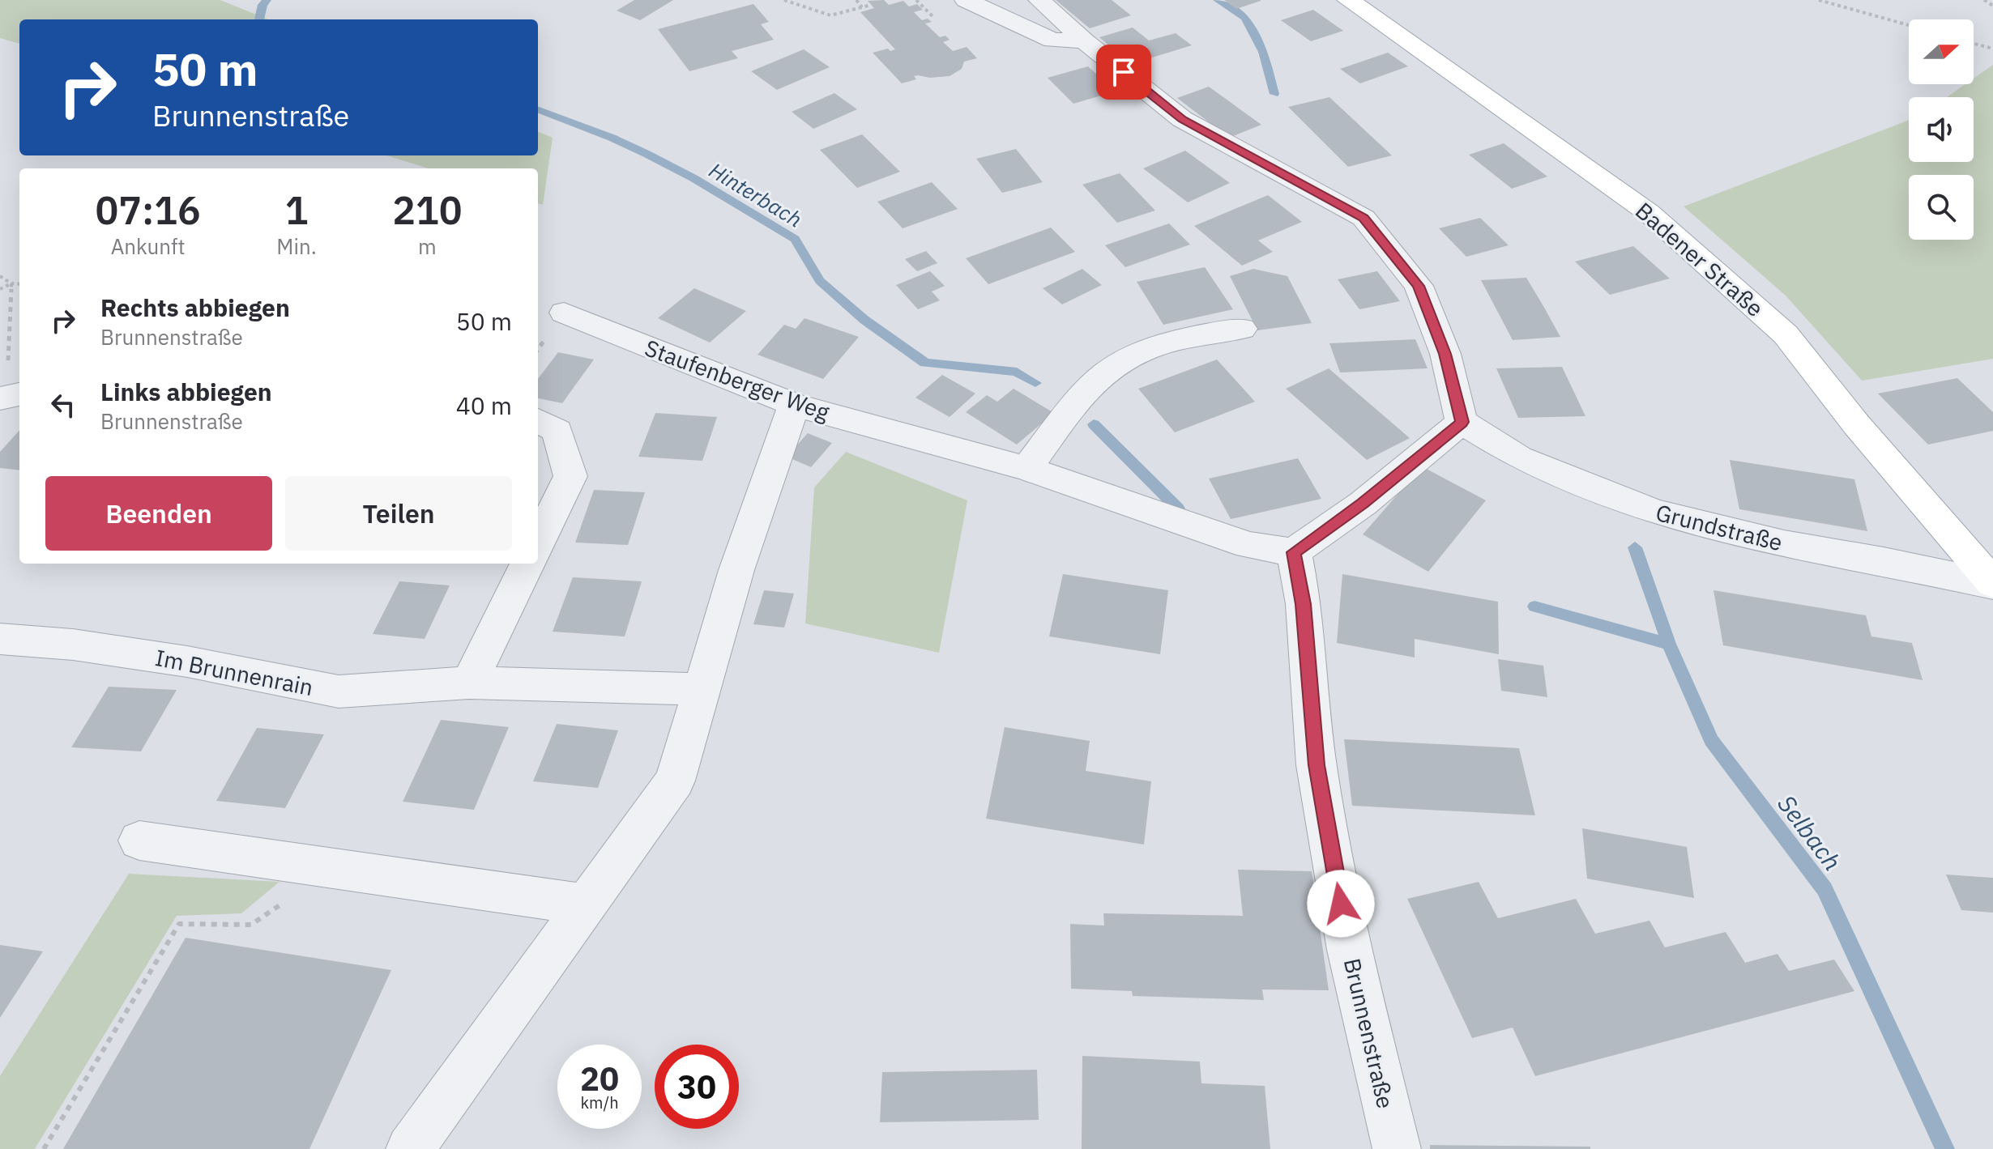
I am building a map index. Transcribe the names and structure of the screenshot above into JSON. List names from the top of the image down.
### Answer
{
  "streets": {
    "main road": ["Badener Straße"],
    "street": [
      "Staufenberger Weg",
      "Grundstraße",
      "Im Brunnenrain",
      "Brunnenstraße"
    ]
  },
  "crossings": [
    ["Badener Straße", "Grundstraße"],
    ["Staufenberger Weg", "Brunnenstraße"]
  ],
  "water": ["Hinterbach", "Selbach"],
  "north": "right",
  "page": {
    "turn": ["50 m", "Brunnenstraße"],
    "eta": [
      "07:16",
      "Ankunft",
      "1",
      "Min.",
      "210",
      "m"
    ],
    "list": [
      {
        "name": "Rechts abbiegen",
        "note": "Brunnenstraße",
        "value": "50 m"
      },
      {
        "name": "Links abbiegen",
        "note": "Brunnenstraße",
        "value": "40 m"
      }
    ],
    "buttons": ["Beenden", "Teilen"],
    "speed": "20 km/h",
    "limit": "30"
  }
}
